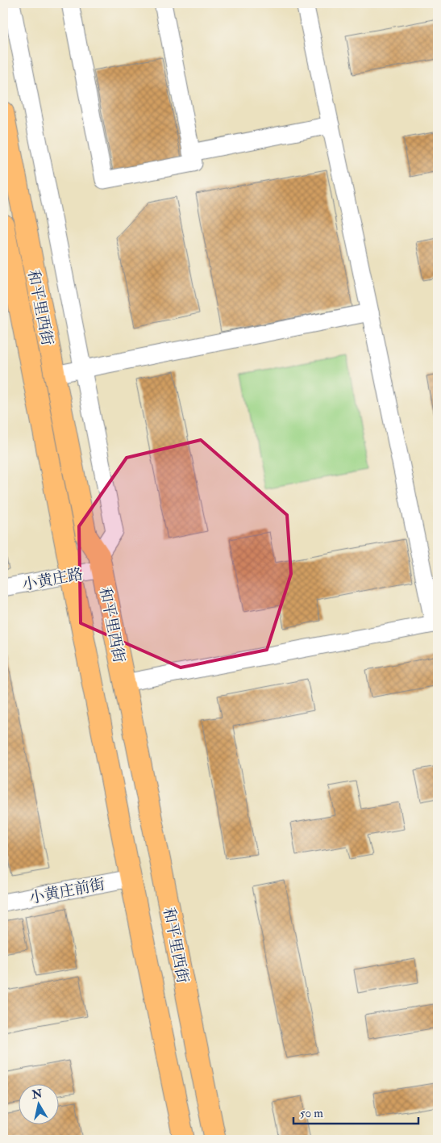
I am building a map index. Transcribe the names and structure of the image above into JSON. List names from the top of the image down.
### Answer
{
  "streets": {
    "main road": ["和平里西街"],
    "street": ["小黄庄路", "小黄庄前街"]
  },
  "crossings": [
    ["和平里西街", "小黄庄路"],
    ["和平里西街", "小黄庄前街"]
  ],
  "scale_bar": "50 m",
  "north": "top"
}
